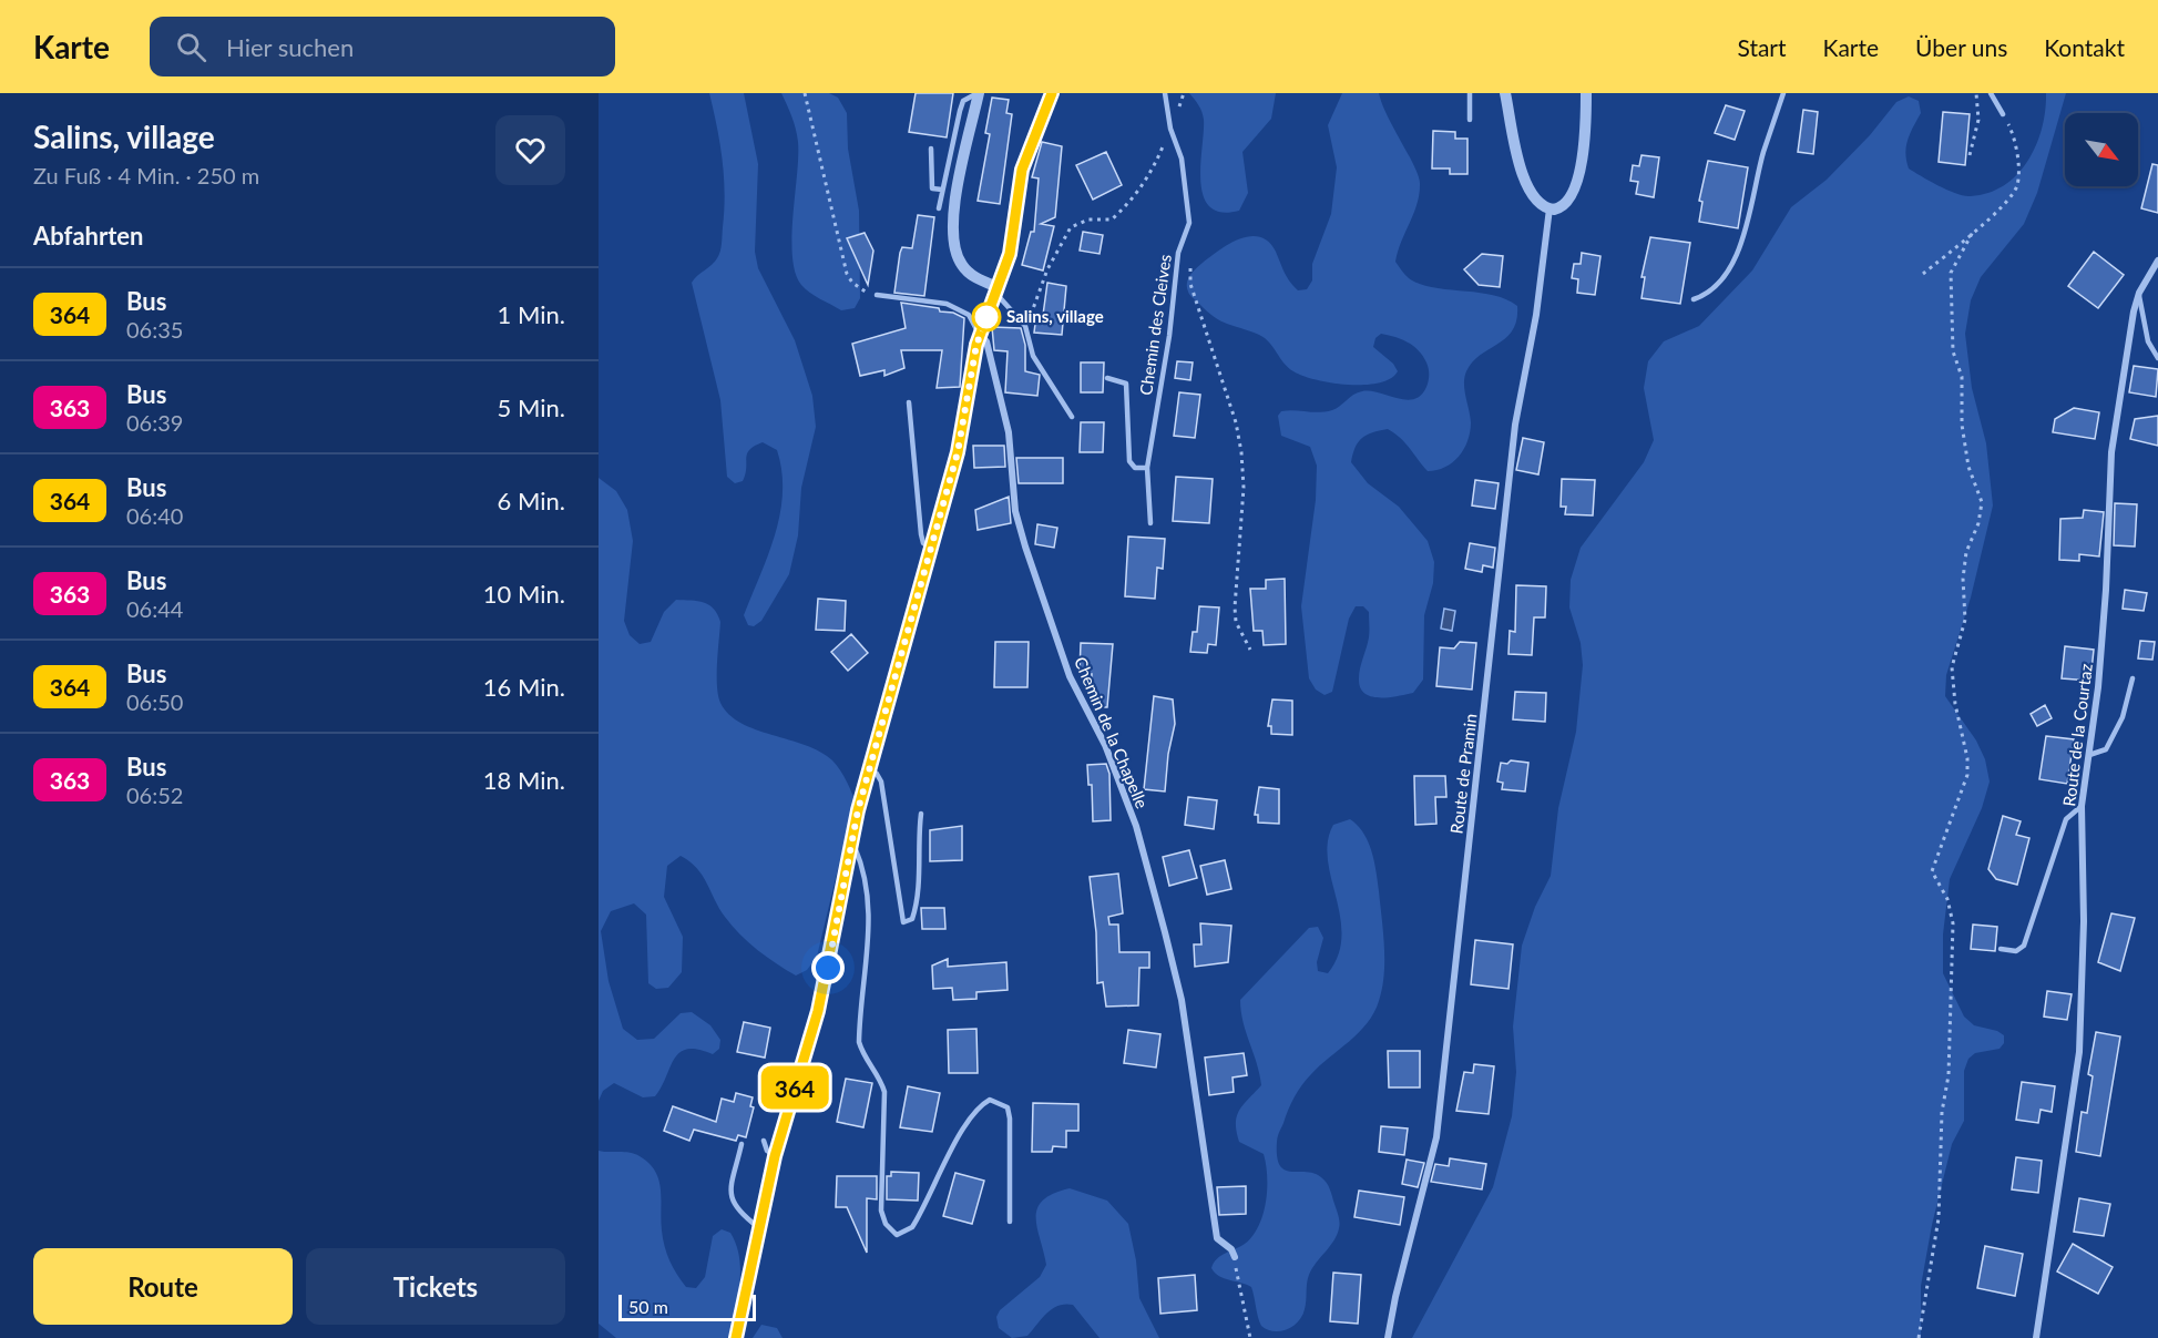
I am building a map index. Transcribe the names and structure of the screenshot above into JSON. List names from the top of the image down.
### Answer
{
  "streets": {
    "street": ["Chemin de la Chapelle", "Route de la Courtaz", "Route de Pramin"],
    "lane": ["Chemin des Cleives"]
  },
  "places": ["Salins, village"],
  "lines": ["bus line 364"],
  "scale_bar": "50 m",
  "north": "bottom right",
  "page": {
    "header": "Karte",
    "search": "Hier suchen",
    "nav": [
      "Start",
      "Karte",
      "Über uns",
      "Kontakt"
    ],
    "heading": [
      ["Salins, village", "Zu Fuß · 4 Min. · 250 m"],
      "Abfahrten"
    ],
    "on_map": "364",
    "list": [
      {
        "mark": "364",
        "name": "Bus",
        "note": "06:35",
        "value": "1 Min."
      },
      {
        "mark": "363",
        "name": "Bus",
        "note": "06:39",
        "value": "5 Min."
      },
      {
        "mark": "364",
        "name": "Bus",
        "note": "06:40",
        "value": "6 Min."
      },
      {
        "mark": "363",
        "name": "Bus",
        "note": "06:44",
        "value": "10 Min."
      },
      {
        "mark": "364",
        "name": "Bus",
        "note": "06:50",
        "value": "16 Min."
      },
      {
        "mark": "363",
        "name": "Bus",
        "note": "06:52",
        "value": "18 Min."
      }
    ],
    "buttons": ["Route", "Tickets"],
    "scale": "50 m"
  }
}
